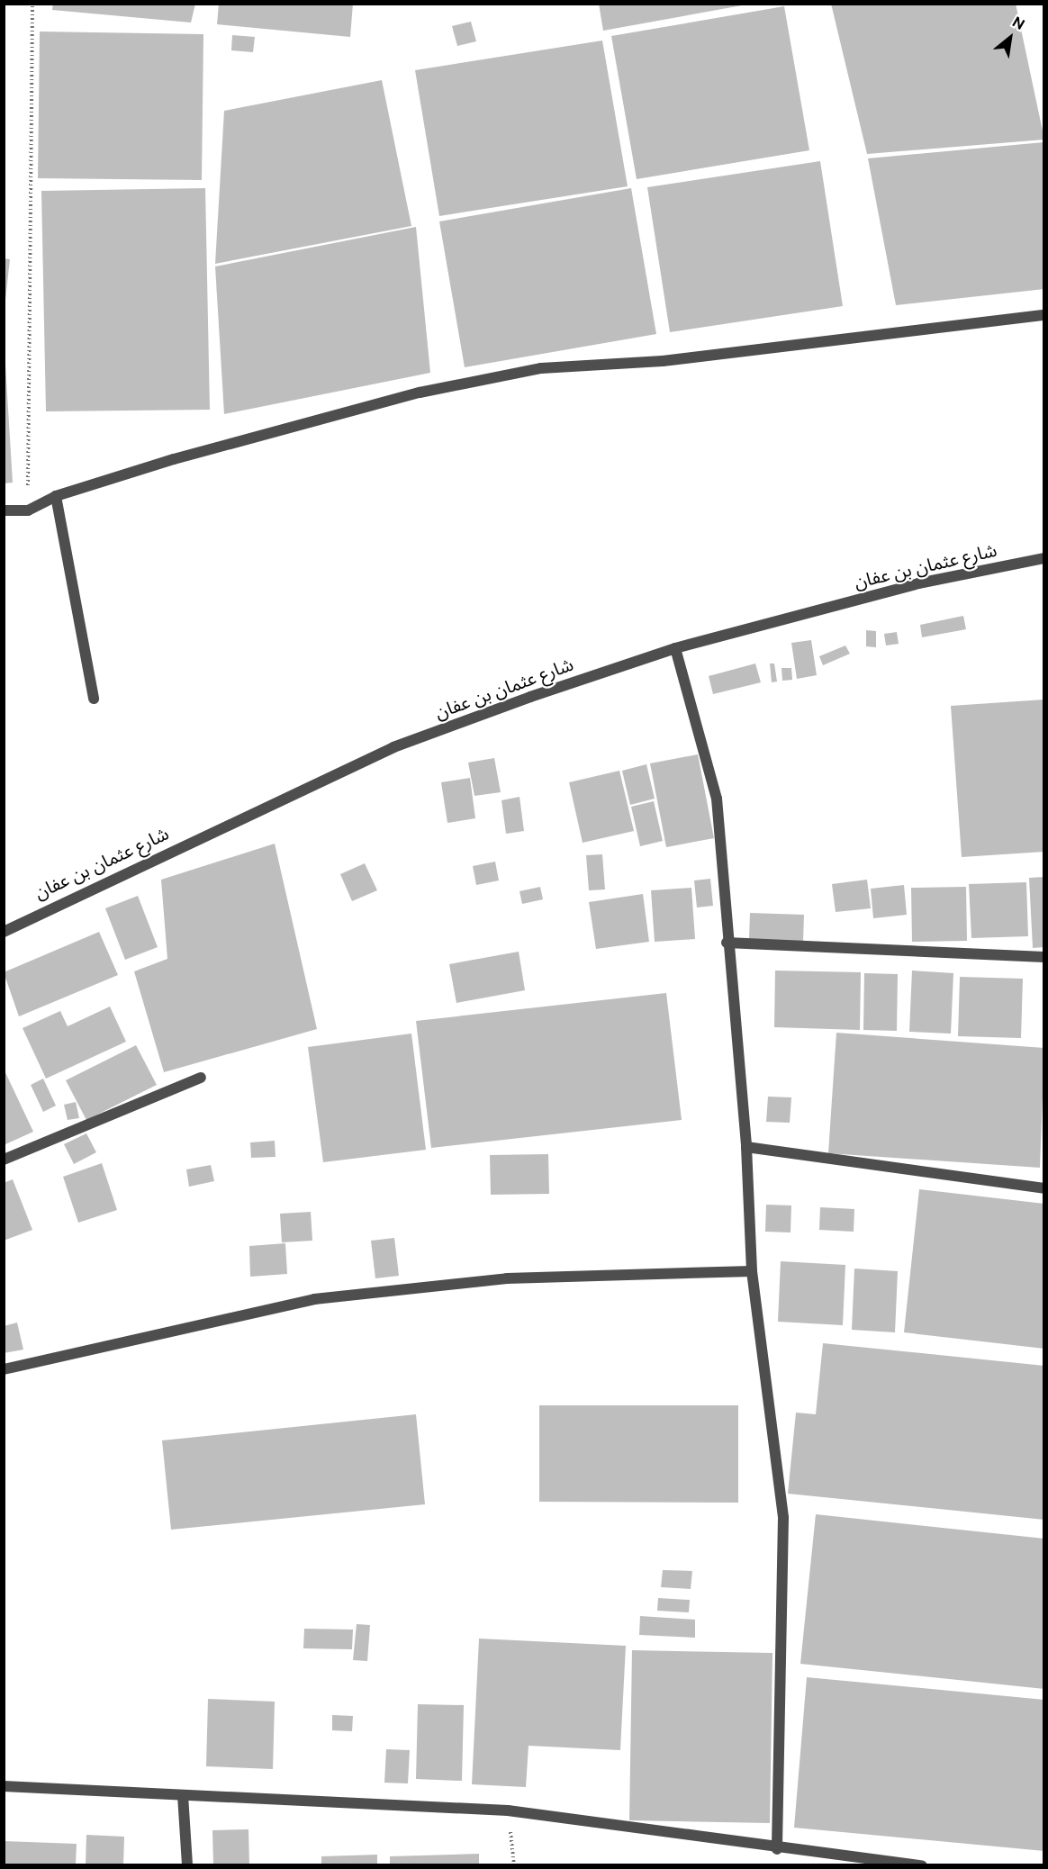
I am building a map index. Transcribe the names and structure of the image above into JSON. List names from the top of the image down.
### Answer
{
  "streets": {
    "street": ["شارع عثمان بن عفان"]
  },
  "north": "top right"
}
